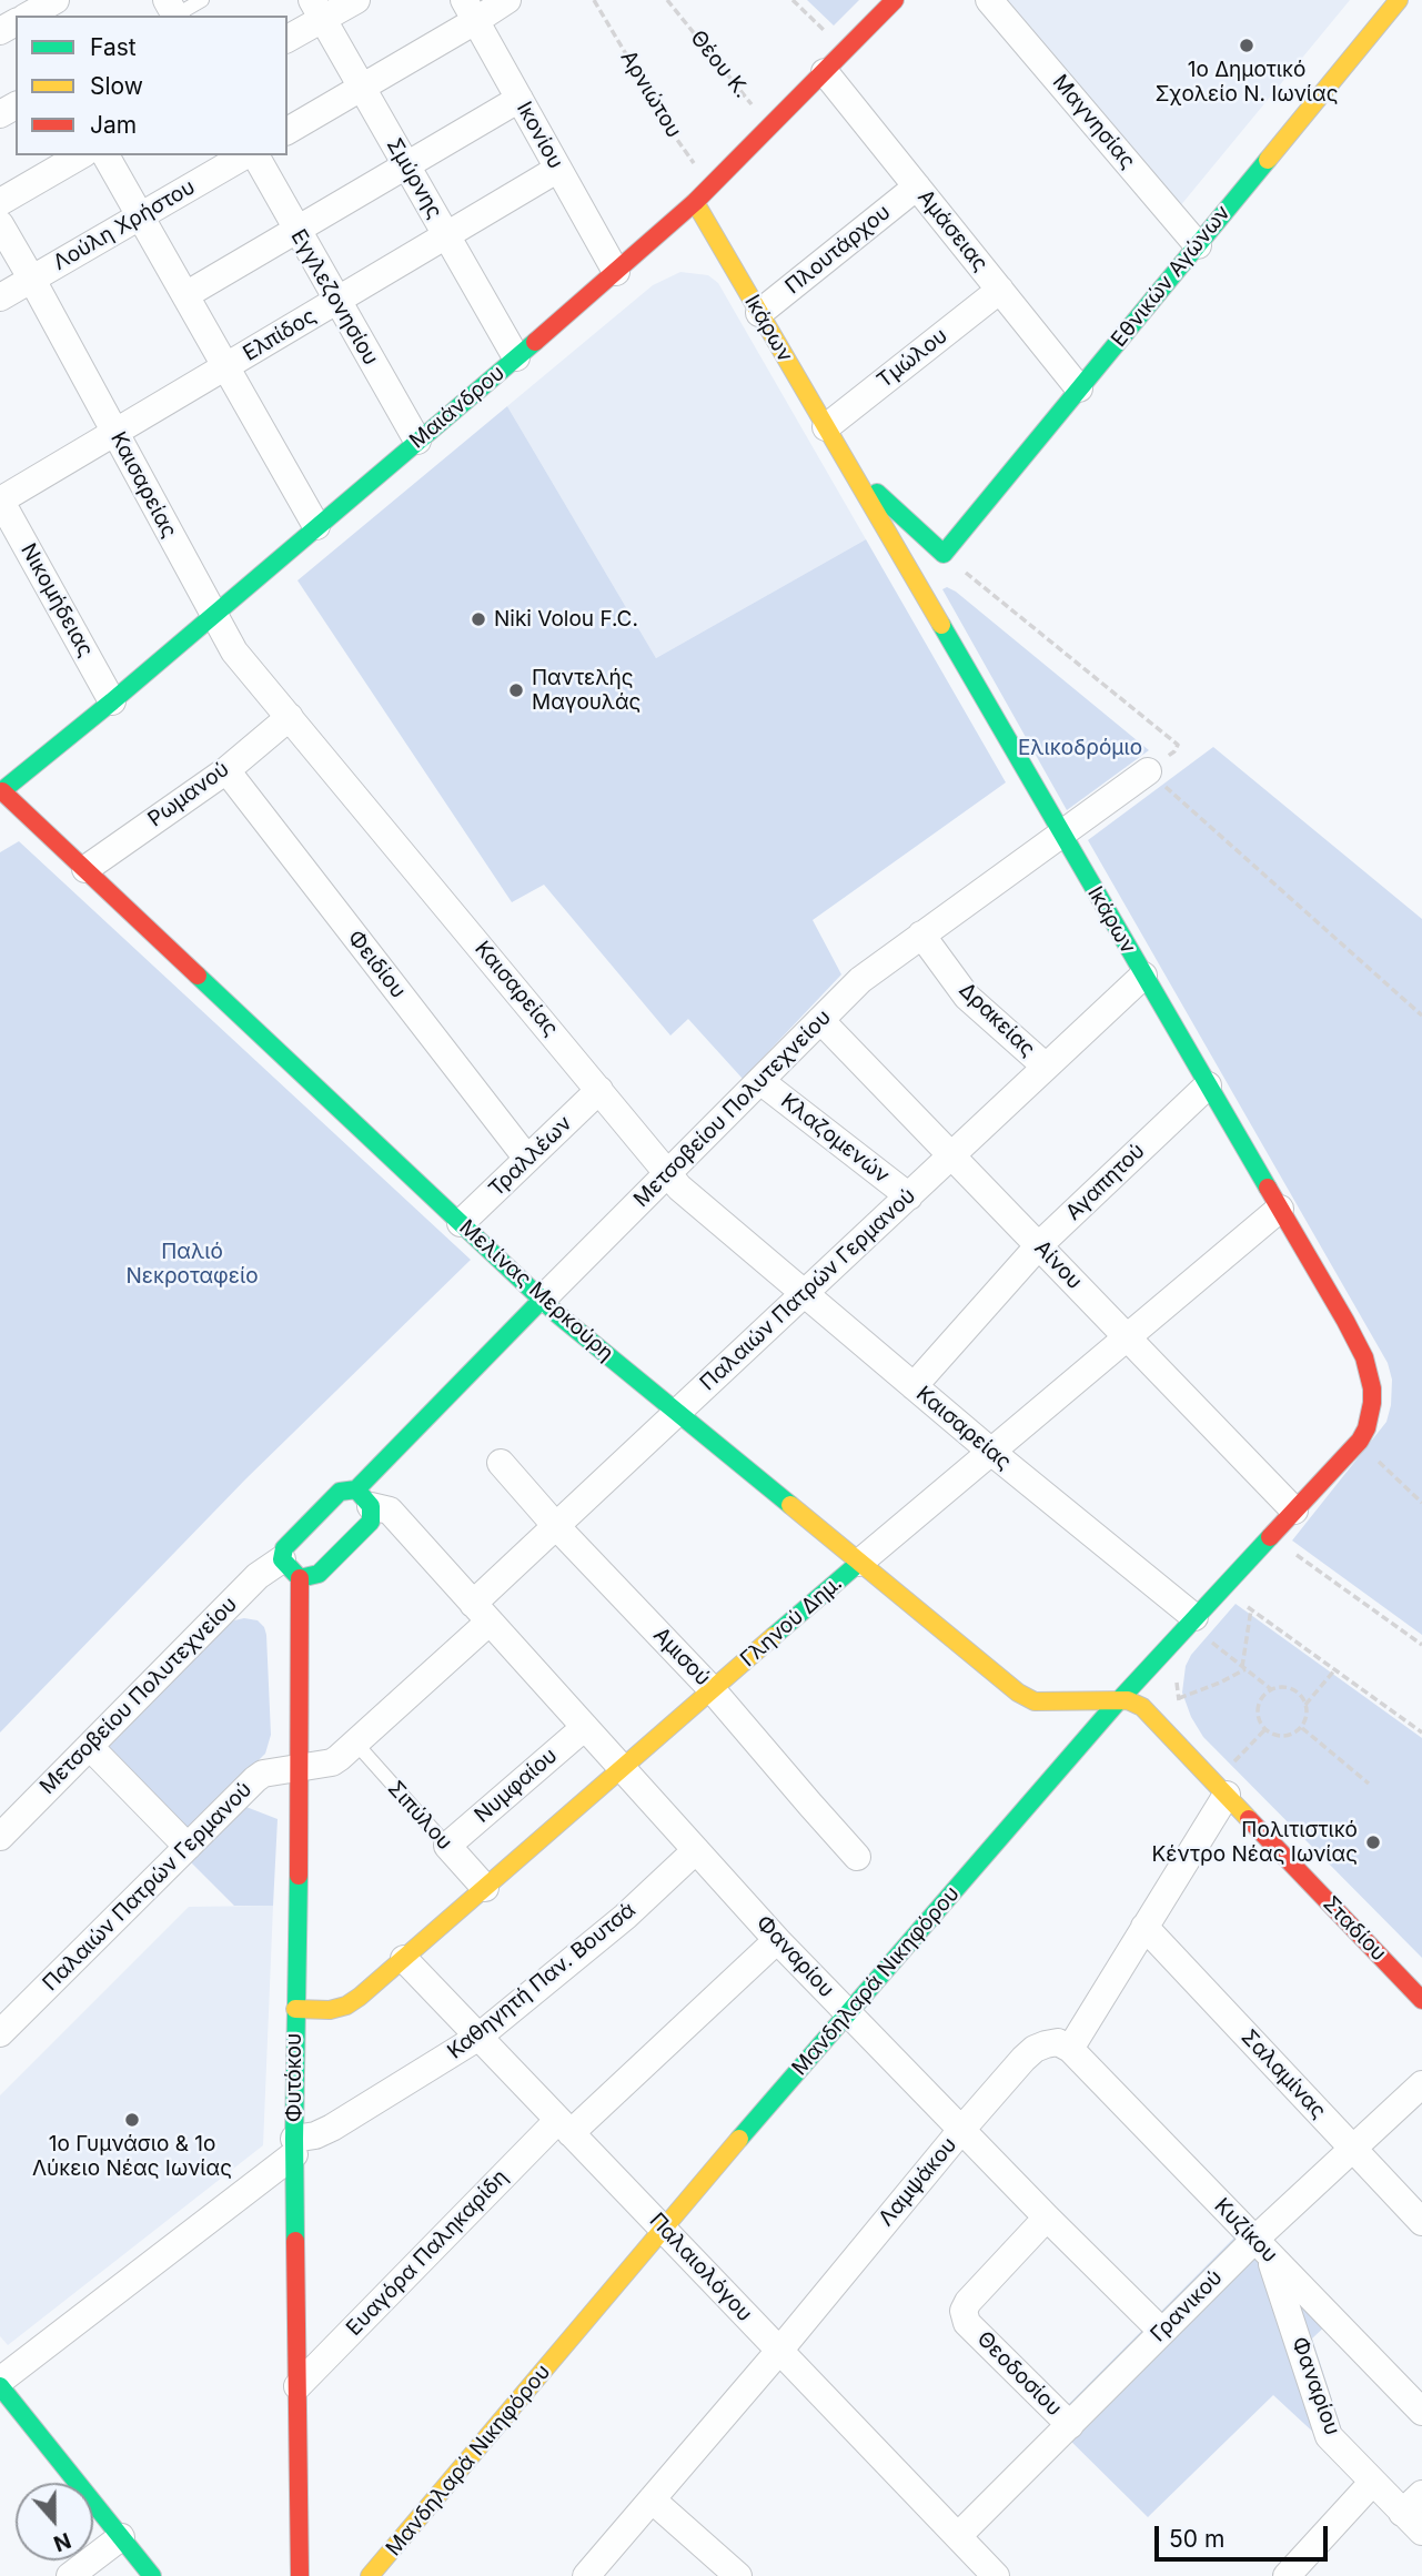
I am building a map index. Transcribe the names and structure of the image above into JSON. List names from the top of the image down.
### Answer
{
  "streets": {
    "street": [
      "Μαγνησίας",
      "Ικονίου",
      "Σμύρνης",
      "Λούλη Χρήστου",
      "Αμάσειας",
      "Πλουτάρχου",
      "Εθνικών Αγώνων",
      "Εγγλεζονησίου",
      "Ικάρων",
      "Ελπίδος",
      "Τμώλου",
      "Μαιάνδρου",
      "Καισαρείας",
      "Νικομήδειας",
      "Ρωμανού",
      "Φειδίου",
      "Δρακείας",
      "Μετσοβείου Πολυτεχνείου",
      "Κλαζομενών",
      "Τραλλέων",
      "Αγαπητού",
      "Αίνου",
      "Παλαιών Πατρών Γερμανού",
      "Μελίνας Μερκούρη",
      "Γληνού Δημ.",
      "Αμισού",
      "Νυμφαίου",
      "Σιπύλου",
      "Σταδίου",
      "Φαναρίου",
      "Καθηγητή Παν. Βουτσά",
      "Μανδηλαρά Νικηφόρου",
      "Σαλαμίνας",
      "Φυτόκου",
      "Λαμψάκου",
      "Κυζίκου",
      "Ευαγόρα Παληκαρίδη",
      "Παλαιολόγου",
      "Γρανικού",
      "Θεοδοσίου"
    ],
    "path": ["Θέου Κ.", "Αρνιώτου"]
  },
  "crossings": [
    ["Θέου Κ.", "Μαιάνδρου"],
    ["Αρνιώτου", "Μαιάνδρου"],
    ["Μαγνησίας", "Εθνικών Αγώνων"],
    ["Ικονίου", "Ελπίδος"],
    ["Ικονίου", "Μαιάνδρου"],
    ["Σμύρνης", "Ελπίδος"],
    ["Σμύρνης", "Μαιάνδρου"],
    ["Λούλη Χρήστου", "Καισαρείας"],
    ["Αμάσειας", "Πλουτάρχου"],
    ["Αμάσειας", "Εθνικών Αγώνων"],
    ["Αμάσειας", "Τμώλου"],
    ["Αμάσειας", "Μαιάνδρου"],
    ["Πλουτάρχου", "Ικάρων"],
    ["Εθνικών Αγώνων", "Ικάρων"],
    ["Εγγλεζονησίου", "Ελπίδος"],
    ["Εγγλεζονησίου", "Μαιάνδρου"],
    ["Ικάρων", "Τμώλου"],
    ["Ικάρων", "Μαιάνδρου"],
    ["Ικάρων", "Μετσοβείου Πολυτεχνείου"],
    ["Ικάρων", "Αγαπητού"],
    ["Ικάρων", "Παλαιών Πατρών Γερμανού"],
    ["Ικάρων", "Γληνού Δημ."],
    ["Ικάρων", "Μανδηλαρά Νικηφόρου"],
    ["Ελπίδος", "Καισαρείας"],
    ["Ελπίδος", "Νικομήδειας"],
    ["Μαιάνδρου", "Καισαρείας"],
    ["Μαιάνδρου", "Νικομήδειας"],
    ["Μαιάνδρου", "Μελίνας Μερκούρη"],
    ["Καισαρείας", "Ρωμανού"],
    ["Καισαρείας", "Μετσοβείου Πολυτεχνείου"],
    ["Καισαρείας", "Τραλλέων"],
    ["Καισαρείας", "Αγαπητού"],
    ["Καισαρείας", "Παλαιών Πατρών Γερμανού"],
    ["Καισαρείας", "Γληνού Δημ."],
    ["Καισαρείας", "Μανδηλαρά Νικηφόρου"],
    ["Ρωμανού", "Φειδίου"],
    ["Ρωμανού", "Μελίνας Μερκούρη"],
    ["Φειδίου", "Τραλλέων"],
    ["Δρακείας", "Μετσοβείου Πολυτεχνείου"],
    ["Δρακείας", "Παλαιών Πατρών Γερμανού"],
    ["Μετσοβείου Πολυτεχνείου", "Κλαζομενών"],
    ["Μετσοβείου Πολυτεχνείου", "Αίνου"],
    ["Μετσοβείου Πολυτεχνείου", "Μελίνας Μερκούρη"],
    ["Μετσοβείου Πολυτεχνείου", "Φαναρίου"],
    ["Μετσοβείου Πολυτεχνείου", "Φυτόκου"],
    ["Κλαζομενών", "Παλαιών Πατρών Γερμανού"],
    ["Τραλλέων", "Μελίνας Μερκούρη"],
    ["Αγαπητού", "Αίνου"],
    ["Αίνου", "Παλαιών Πατρών Γερμανού"],
    ["Αίνου", "Γληνού Δημ."],
    ["Αίνου", "Μανδηλαρά Νικηφόρου"],
    ["Παλαιών Πατρών Γερμανού", "Μελίνας Μερκούρη"],
    ["Παλαιών Πατρών Γερμανού", "Αμισού"],
    ["Παλαιών Πατρών Γερμανού", "Σιπύλου"],
    ["Παλαιών Πατρών Γερμανού", "Φαναρίου"],
    ["Παλαιών Πατρών Γερμανού", "Φυτόκου"],
    ["Μελίνας Μερκούρη", "Γληνού Δημ."],
    ["Μελίνας Μερκούρη", "Σταδίου"],
    ["Μελίνας Μερκούρη", "Μανδηλαρά Νικηφόρου"],
    ["Γληνού Δημ.", "Αμισού"],
    ["Γληνού Δημ.", "Σιπύλου"],
    ["Γληνού Δημ.", "Φαναρίου"],
    ["Γληνού Δημ.", "Φυτόκου"],
    ["Γληνού Δημ.", "Παλαιολόγου"],
    ["Νυμφαίου", "Σιπύλου"],
    ["Νυμφαίου", "Φαναρίου"],
    ["Σταδίου", "Μανδηλαρά Νικηφόρου"],
    ["Φαναρίου", "Καθηγητή Παν. Βουτσά"],
    ["Φαναρίου", "Μανδηλαρά Νικηφόρου"],
    ["Φαναρίου", "Λαμψάκου"],
    ["Φαναρίου", "Κυζίκου"],
    ["Φαναρίου", "Ευαγόρα Παληκαρίδη"],
    ["Φαναρίου", "Γρανικού"],
    ["Φαναρίου", "Θεοδοσίου"],
    ["Καθηγητή Παν. Βουτσά", "Φυτόκου"],
    ["Καθηγητή Παν. Βουτσά", "Παλαιολόγου"],
    ["Μανδηλαρά Νικηφόρου", "Παλαιολόγου"],
    ["Σαλαμίνας", "Γρανικού"],
    ["Φυτόκου", "Ευαγόρα Παληκαρίδη"],
    ["Λαμψάκου", "Κυζίκου"],
    ["Λαμψάκου", "Παλαιολόγου"],
    ["Κυζίκου", "Γρανικού"],
    ["Ευαγόρα Παληκαρίδη", "Παλαιολόγου"],
    ["Παλαιολόγου", "Γρανικού"],
    ["Γρανικού", "Θεοδοσίου"]
  ],
  "parks": ["Ελικοδρόμιο", "Παλιό Νεκροταφείο"],
  "places": [
    "1ο Δημοτικό Σχολείο Ν. Ιωνίας",
    "Niki Volou F.C.",
    "Παντελής Μαγουλάς",
    "Πολιτιστικό Κέντρο Νέας Ιωνίας",
    "1ο Γυμνάσιο & 1ο Λύκειο Νέας Ιωνίας"
  ],
  "legend": ["Fast", "Slow", "Jam"],
  "scale_bar": "50 m",
  "north": "bottom"
}
